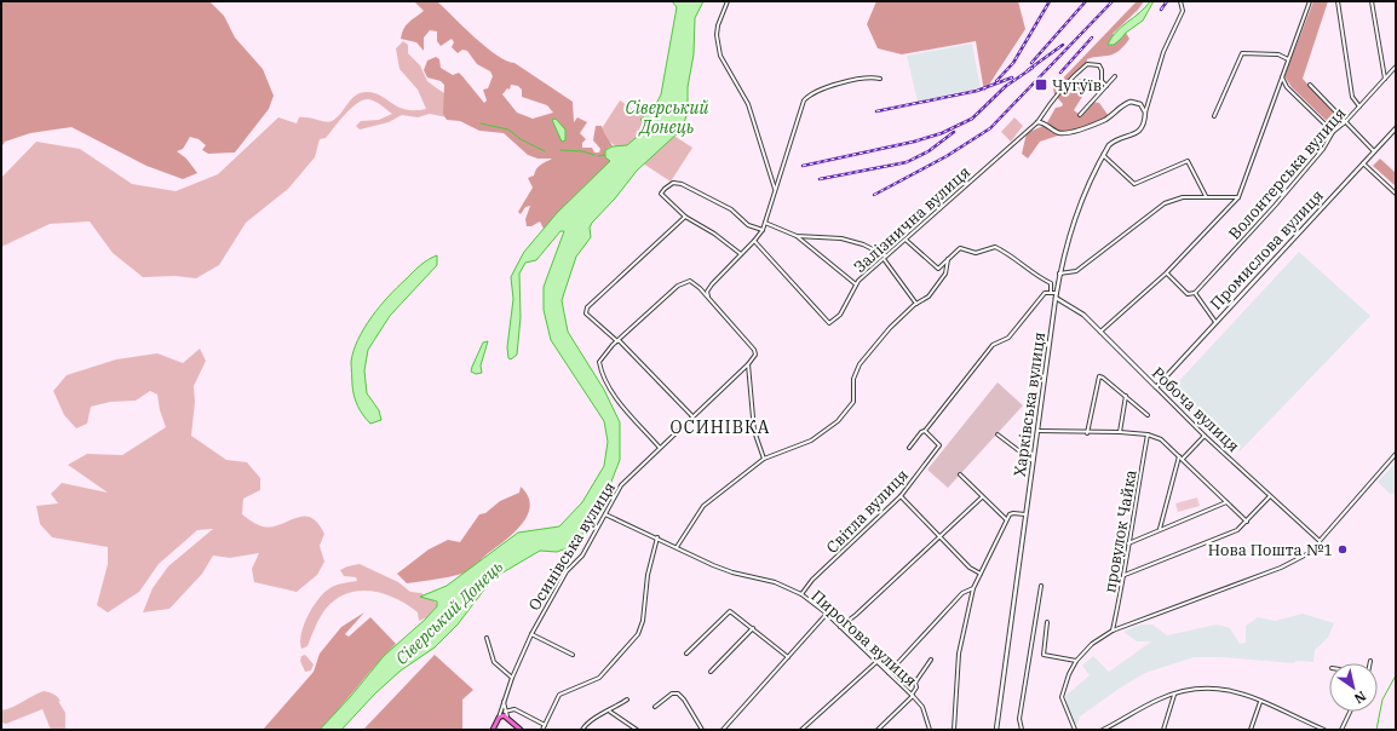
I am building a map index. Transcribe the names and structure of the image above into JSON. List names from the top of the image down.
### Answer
{
  "streets": {
    "main road": ["Осинівська вулиця"],
    "street": [
      "Волонтерська вулиця",
      "Залізнична вулиця",
      "Промислова вулиця",
      "Харківська вулиця",
      "Робоча вулиця",
      "Світла вулиця",
      "провулок Чайка",
      "Пирогова вулиця"
    ]
  },
  "crossings": [
    ["Промислова вулиця", "Робоча вулиця"],
    ["Харківська вулиця", "Робоча вулиця"],
    ["Світла вулиця", "Пирогова вулиця"],
    ["Осинівська вулиця", "Пирогова вулиця"]
  ],
  "districts": ["ОСИНІВКА"],
  "water": ["Сіверський Донець"],
  "places": {
    "transit": ["Чугу́їв"],
    "other": ["Нова Пошта №1"]
  },
  "north": "bottom right"
}
